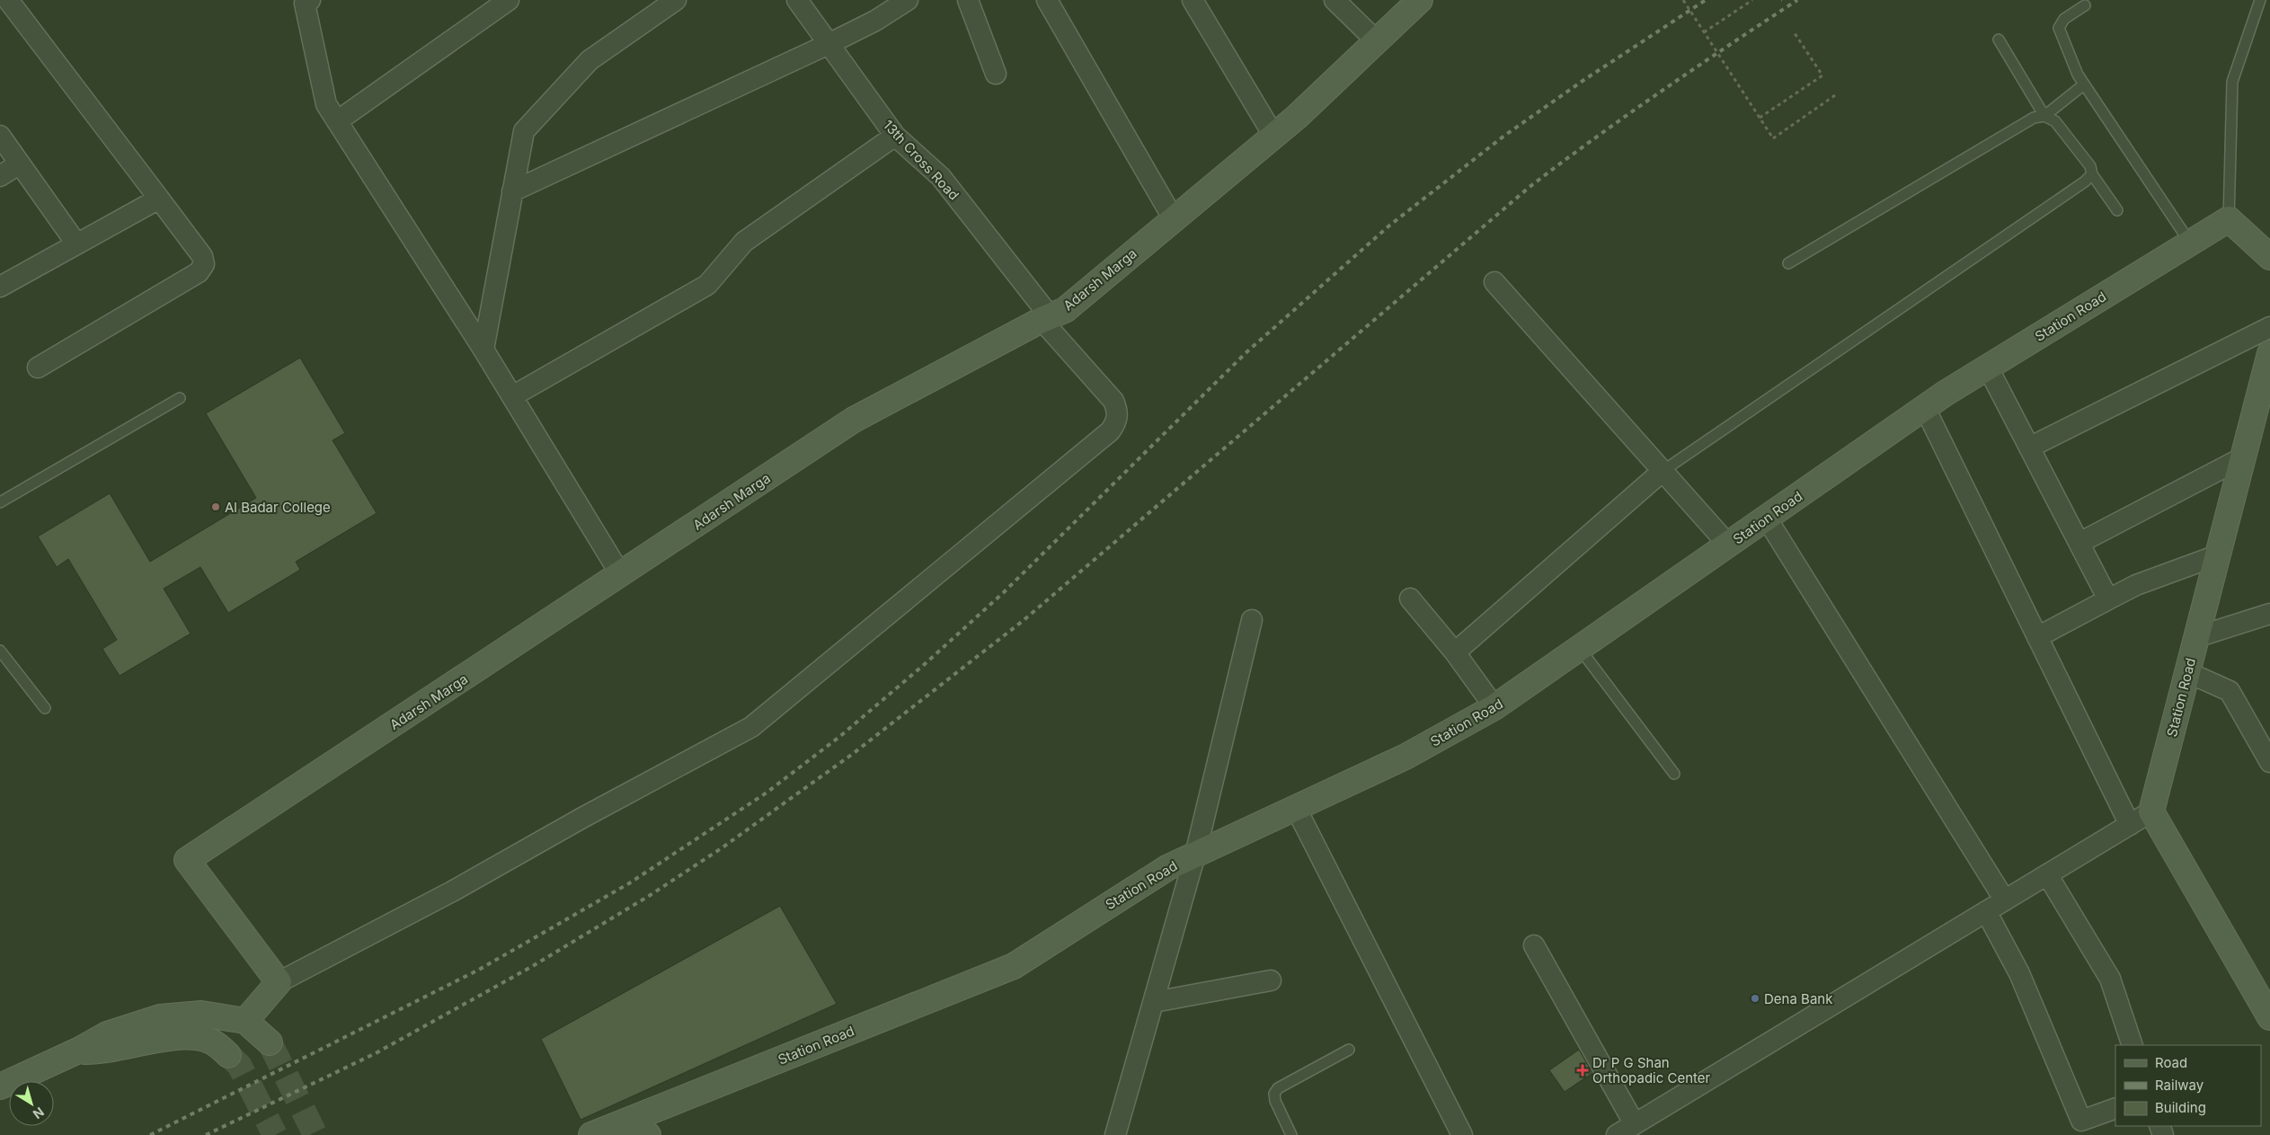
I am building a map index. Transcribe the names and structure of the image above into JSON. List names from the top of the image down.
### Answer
{
  "streets": {
    "main road": ["Adarsh Marga", "Station Road"],
    "street": ["13th Cross Road"]
  },
  "crossings": [
    ["13th Cross Road", "Adarsh Marga"]
  ],
  "places": {
    "other": ["Al Badar College", "Dena Bank"],
    "health": ["Dr P G Shan Orthopadic Center"]
  },
  "legend": ["Road", "Railway", "Building"],
  "north": "bottom right"
}
